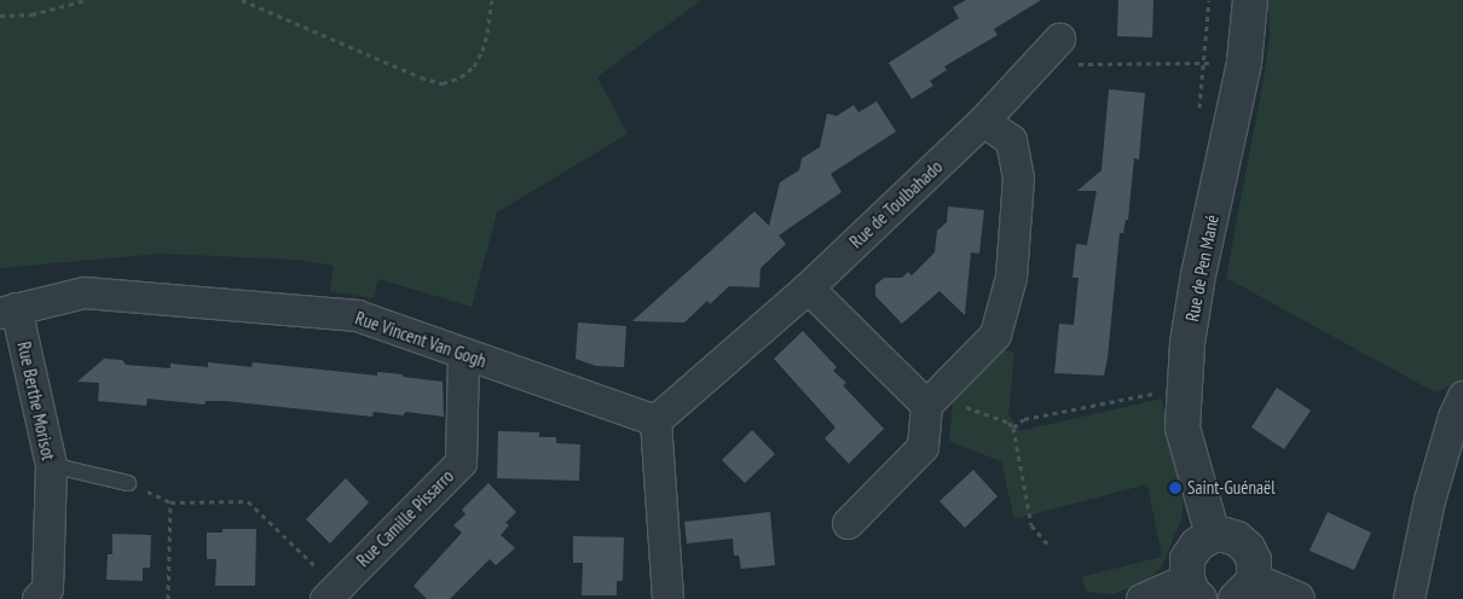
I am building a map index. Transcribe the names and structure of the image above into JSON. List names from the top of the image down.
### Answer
{
  "streets": {
    "street": [
      "Rue de Toulbahado",
      "Rue de Pen Mané",
      "Rue Vincent Van Gogh",
      "Rue Berthe Morisot",
      "Rue Camille Pissarro"
    ]
  },
  "crossings": [
    ["Rue de Toulbahado", "Rue Vincent Van Gogh"],
    ["Rue Vincent Van Gogh", "Rue Berthe Morisot"],
    ["Rue Vincent Van Gogh", "Rue Camille Pissarro"]
  ],
  "places": ["Saint-Guénaël"]
}
